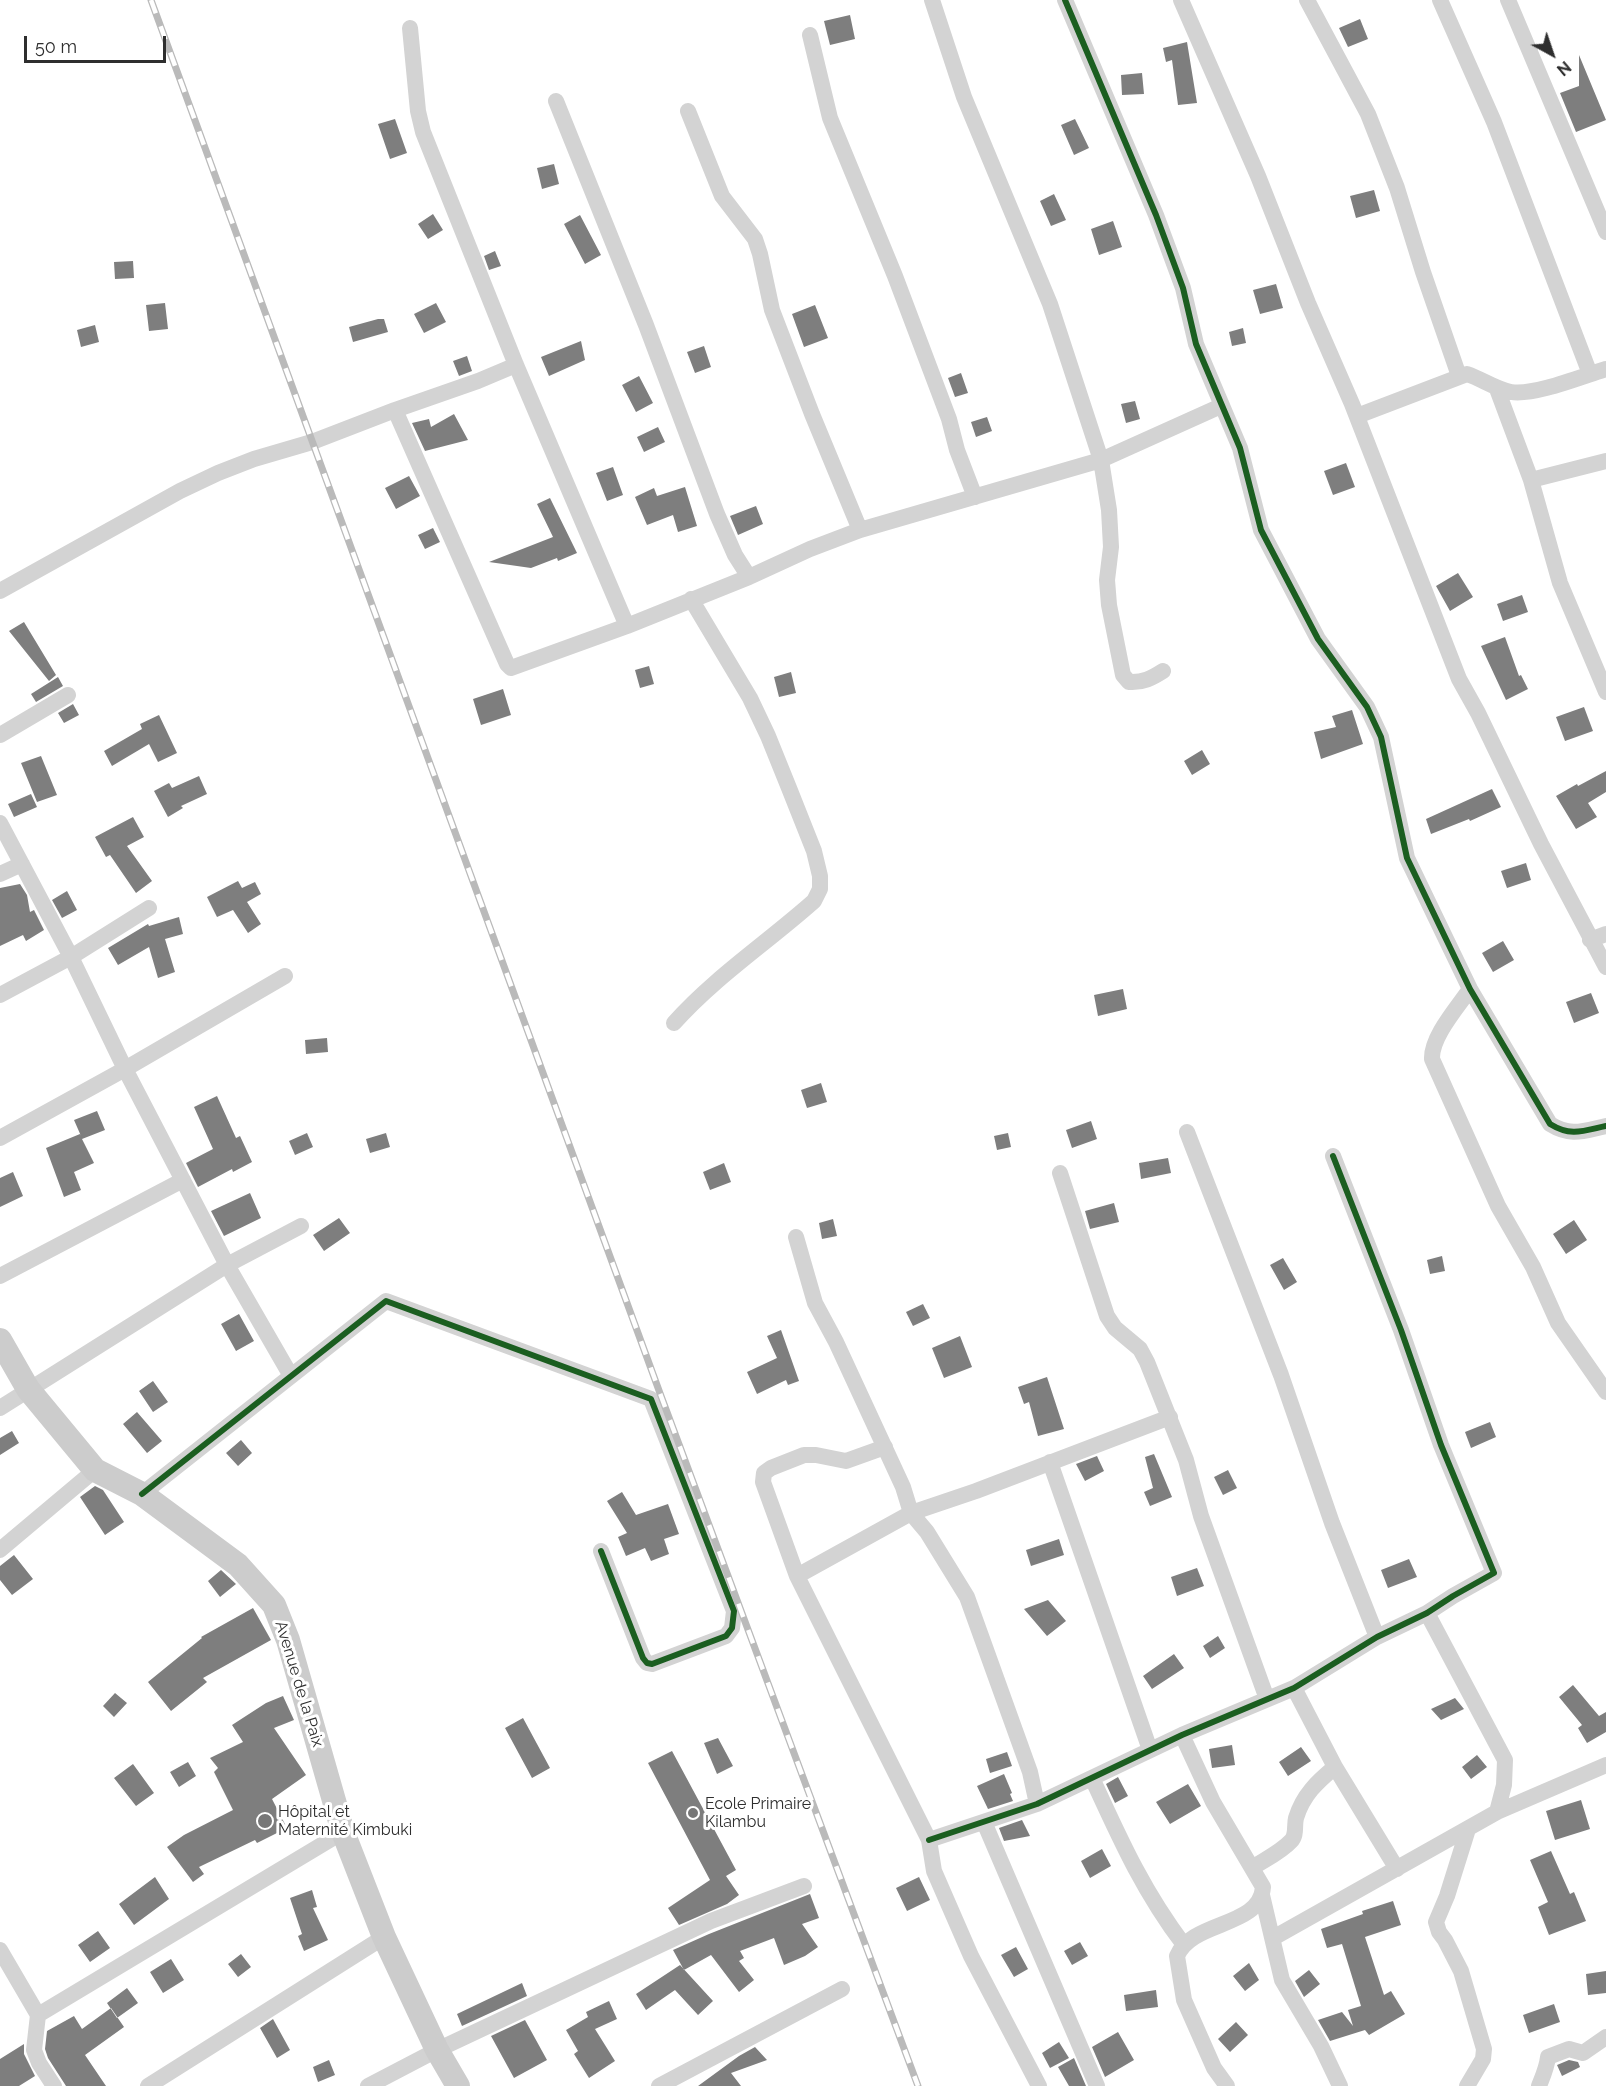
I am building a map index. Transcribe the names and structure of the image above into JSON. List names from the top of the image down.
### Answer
{
  "streets": {
    "street": ["Avenue de la Paix"]
  },
  "places": ["Ecole Primaire Kilambu", "Hôpital et Maternité Kimbuki"],
  "scale_bar": "50 m",
  "north": "bottom right"
}
